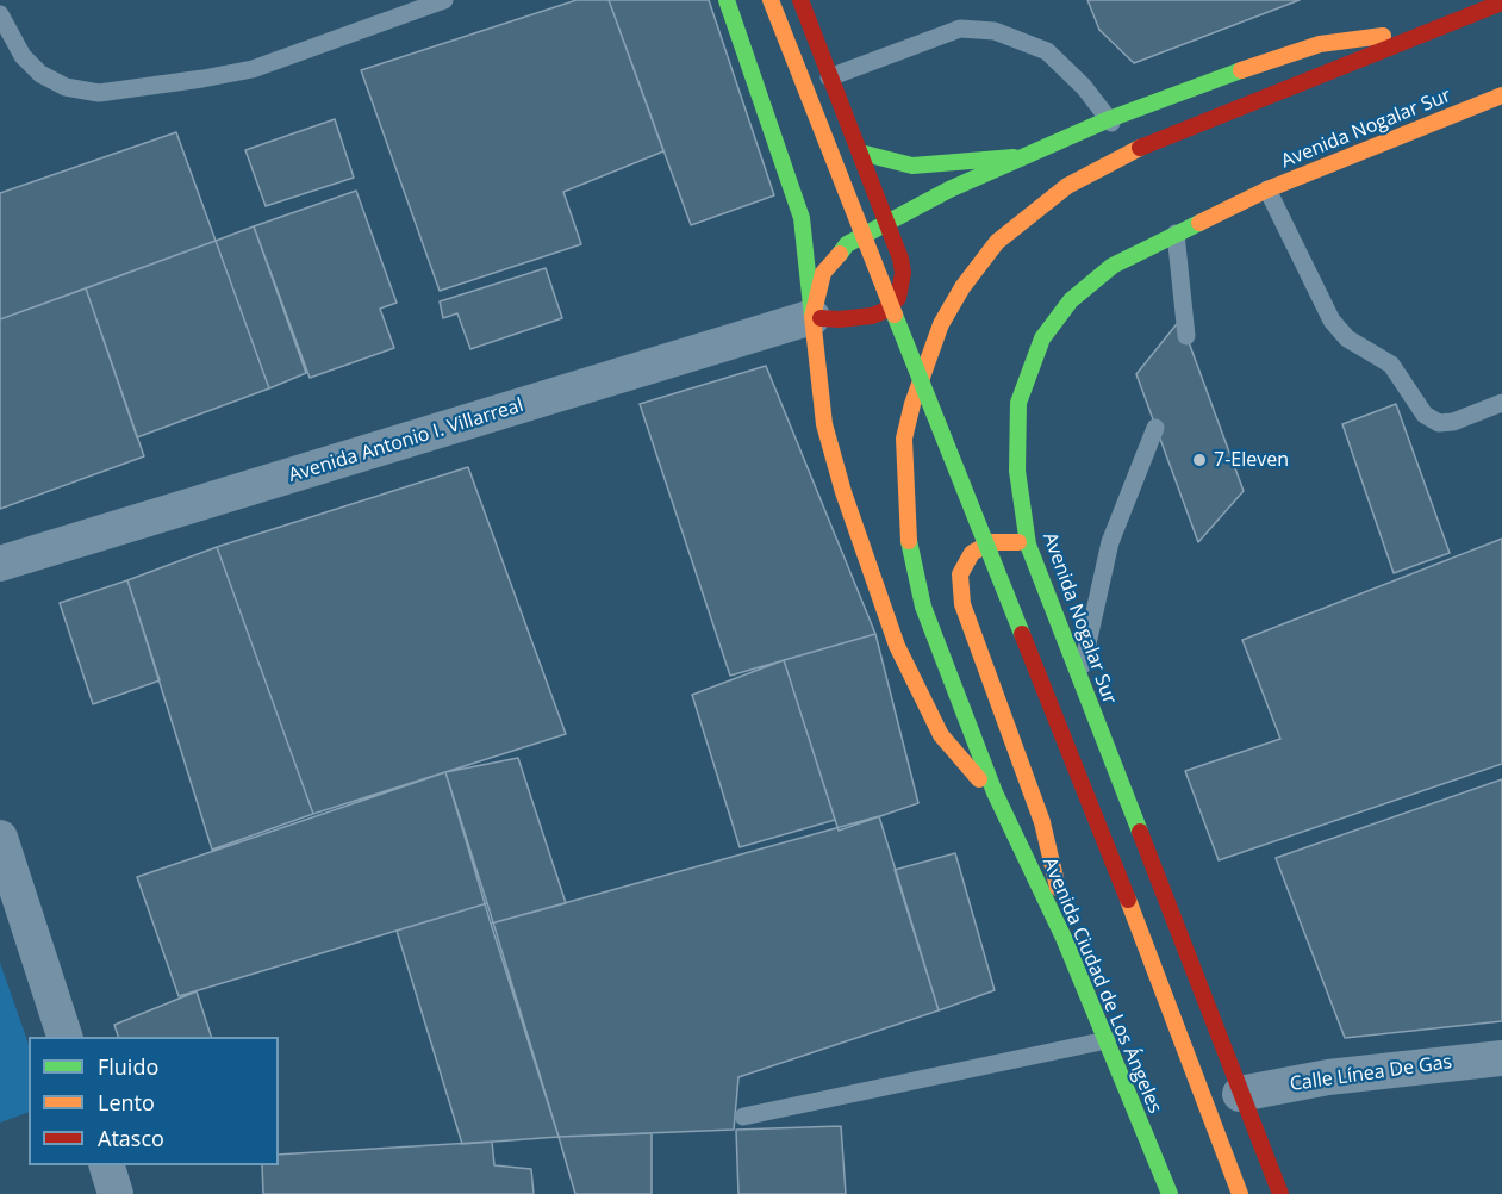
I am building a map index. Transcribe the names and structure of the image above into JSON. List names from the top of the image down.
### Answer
{
  "streets": {
    "main road": ["Avenida Nogalar Sur", "Avenida Ciudad de Los Ángeles"],
    "street": ["Avenida Antonio I. Villarreal", "Calle Línea De Gas"]
  },
  "crossings": [
    ["Avenida Nogalar Sur", "Calle Línea De Gas"]
  ],
  "places": ["7-Eleven"],
  "legend": ["Fluido", "Lento", "Atasco"]
}
